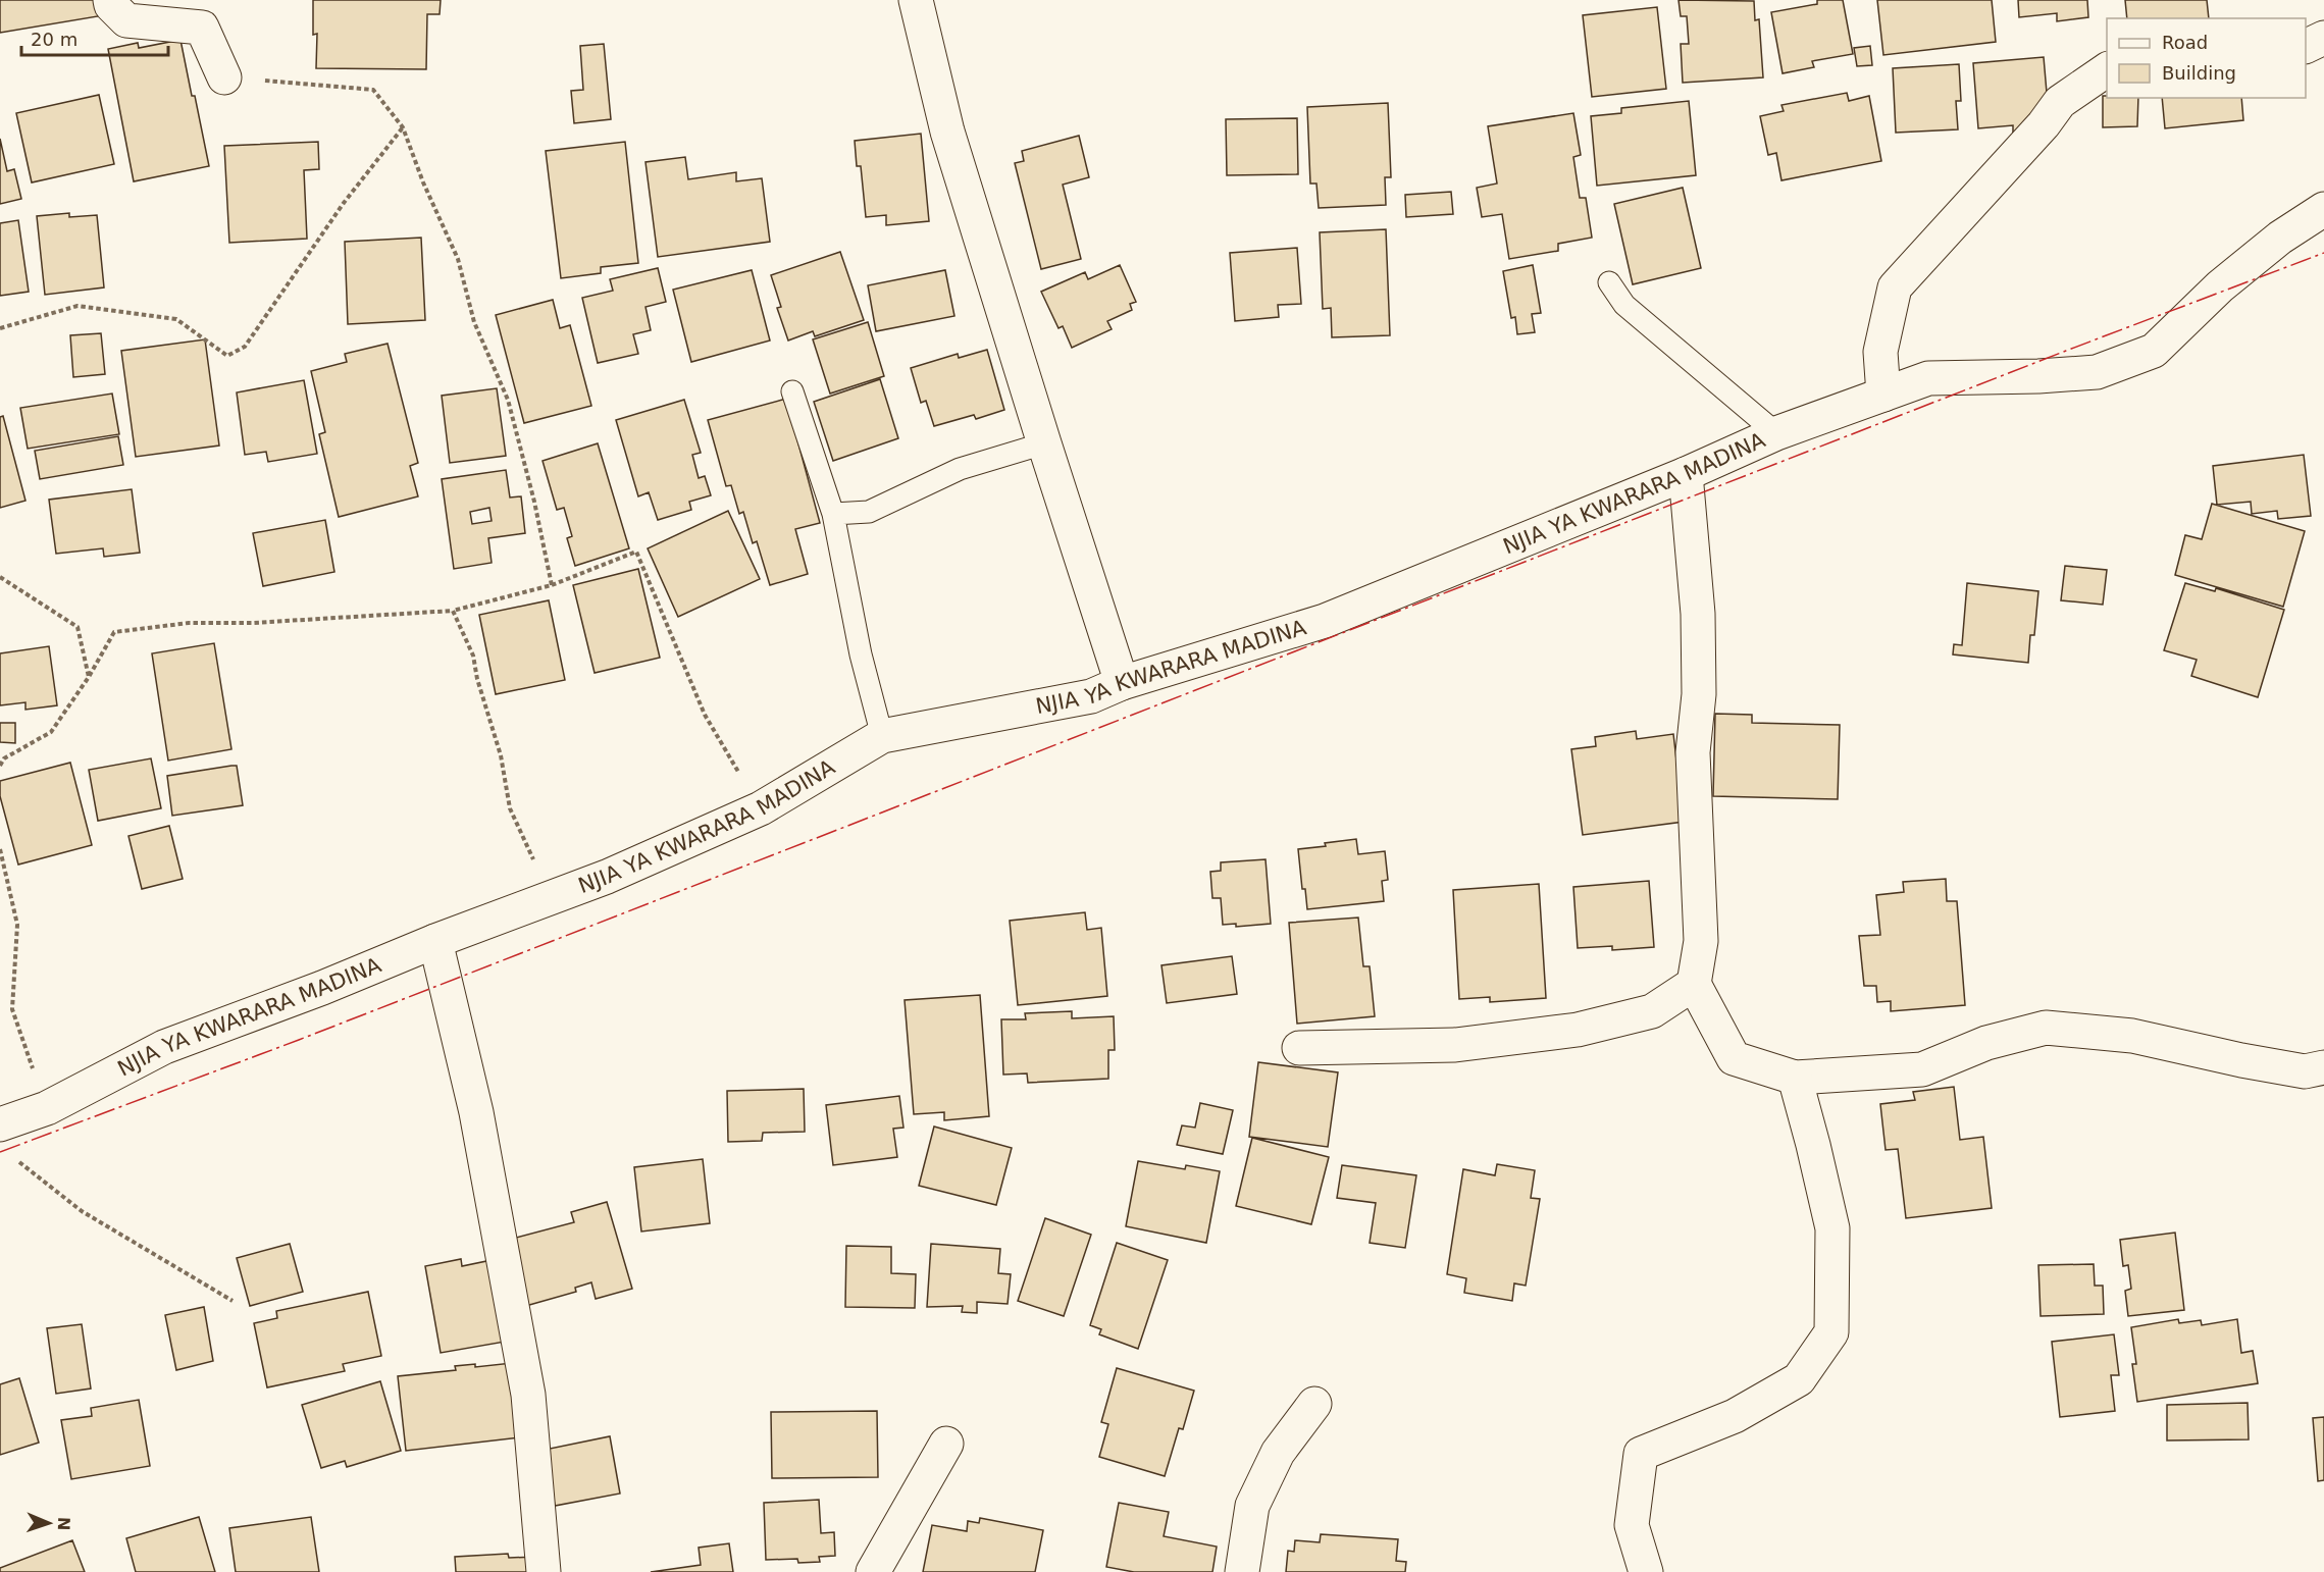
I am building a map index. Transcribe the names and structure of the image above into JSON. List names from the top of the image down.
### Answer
{
  "streets": {
    "street": ["NJIA YA KWARARA MADINA"]
  },
  "legend": ["Road", "Building"],
  "scale_bar": "20 m",
  "north": "right"
}
